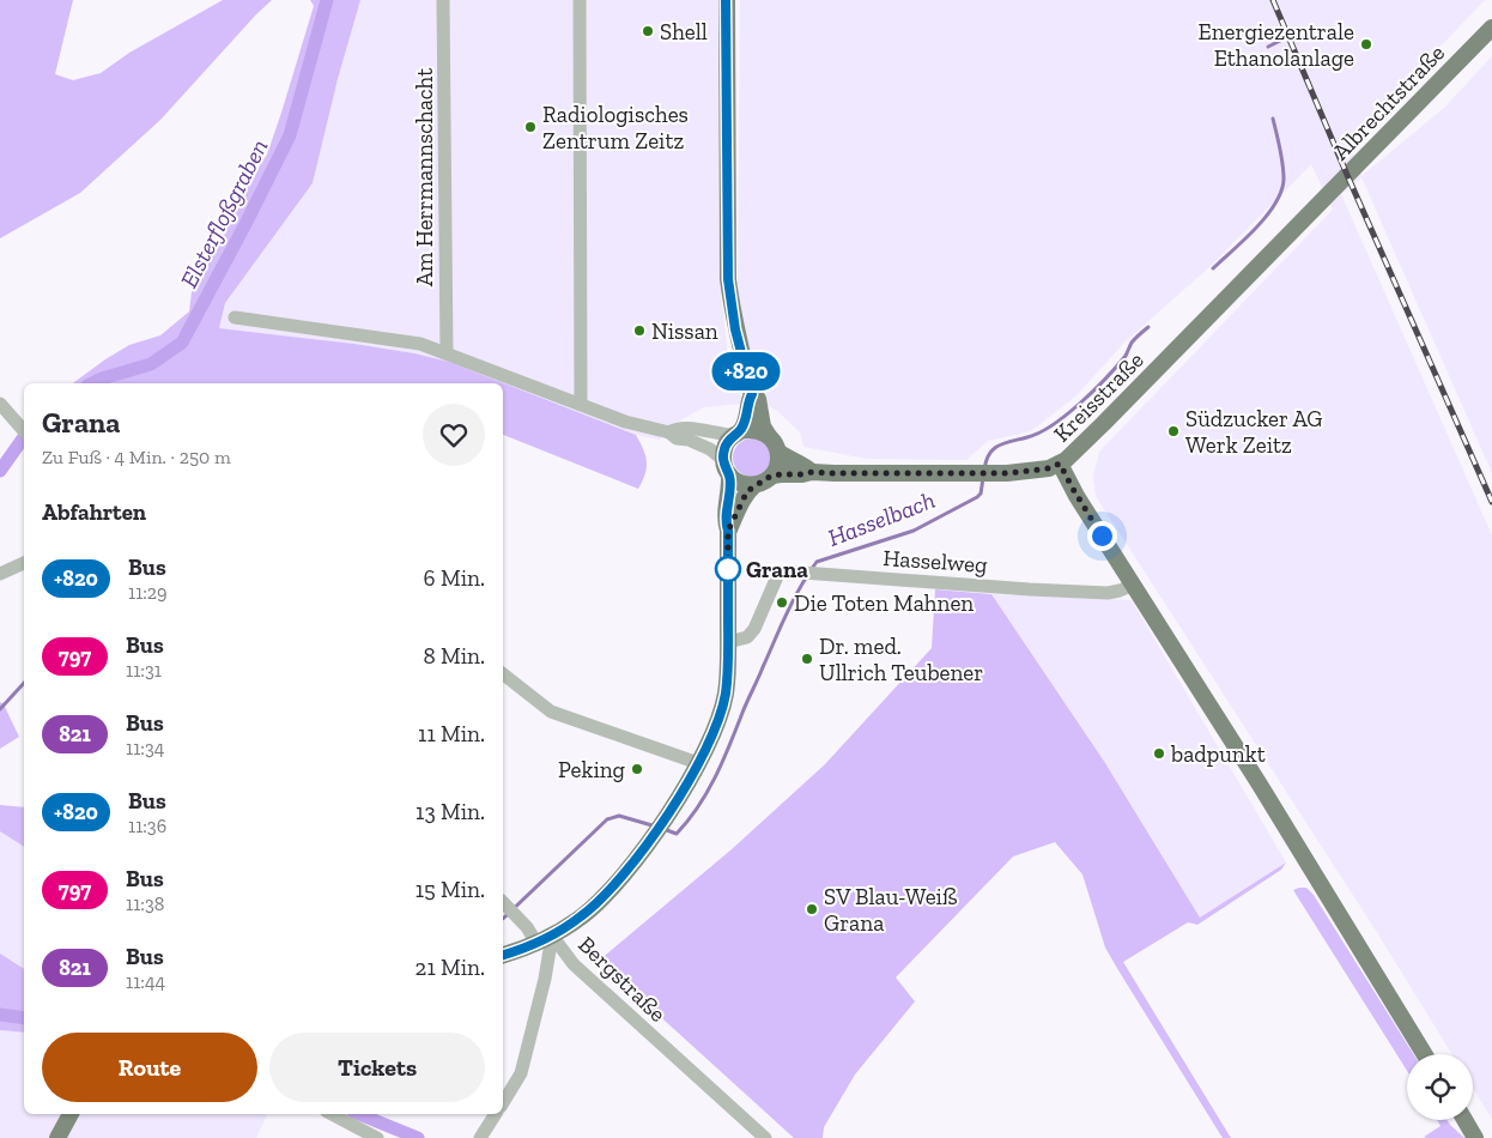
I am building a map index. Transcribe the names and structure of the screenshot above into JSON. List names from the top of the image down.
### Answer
{
  "streets": {
    "main road": ["Albrechtstraße", "Kreisstraße"],
    "street": ["Am Herrmannschacht", "Hasselweg", "Bergstraße"]
  },
  "crossings": [
    ["Albrechtstraße", "Kreisstraße"]
  ],
  "water": ["Elsterfloßgraben", "Hasselbach"],
  "places": [
    "Shell",
    "Energiezentrale Ethanolanlage",
    "Radiologisches Zentrum Zeitz",
    "Nissan",
    "Südzucker AG Werk Zeitz",
    "Grana",
    "Die Toten Mahnen",
    "Dr. med. Ullrich Teubener",
    "badpunkt",
    "Peking",
    "SV Blau-Weiß Grana"
  ],
  "lines": ["bus line +820"],
  "page": {
    "on_map": "+820",
    "heading": [
      ["Grana", "Zu Fuß · 4 Min. · 250 m"],
      "Abfahrten"
    ],
    "list": [
      {
        "mark": "+820",
        "name": "Bus",
        "note": "11:29",
        "value": "6 Min."
      },
      {
        "mark": "797",
        "name": "Bus",
        "note": "11:31",
        "value": "8 Min."
      },
      {
        "mark": "821",
        "name": "Bus",
        "note": "11:34",
        "value": "11 Min."
      },
      {
        "mark": "+820",
        "name": "Bus",
        "note": "11:36",
        "value": "13 Min."
      },
      {
        "mark": "797",
        "name": "Bus",
        "note": "11:38",
        "value": "15 Min."
      },
      {
        "mark": "821",
        "name": "Bus",
        "note": "11:44",
        "value": "21 Min."
      }
    ],
    "buttons": ["Route", "Tickets"]
  }
}
